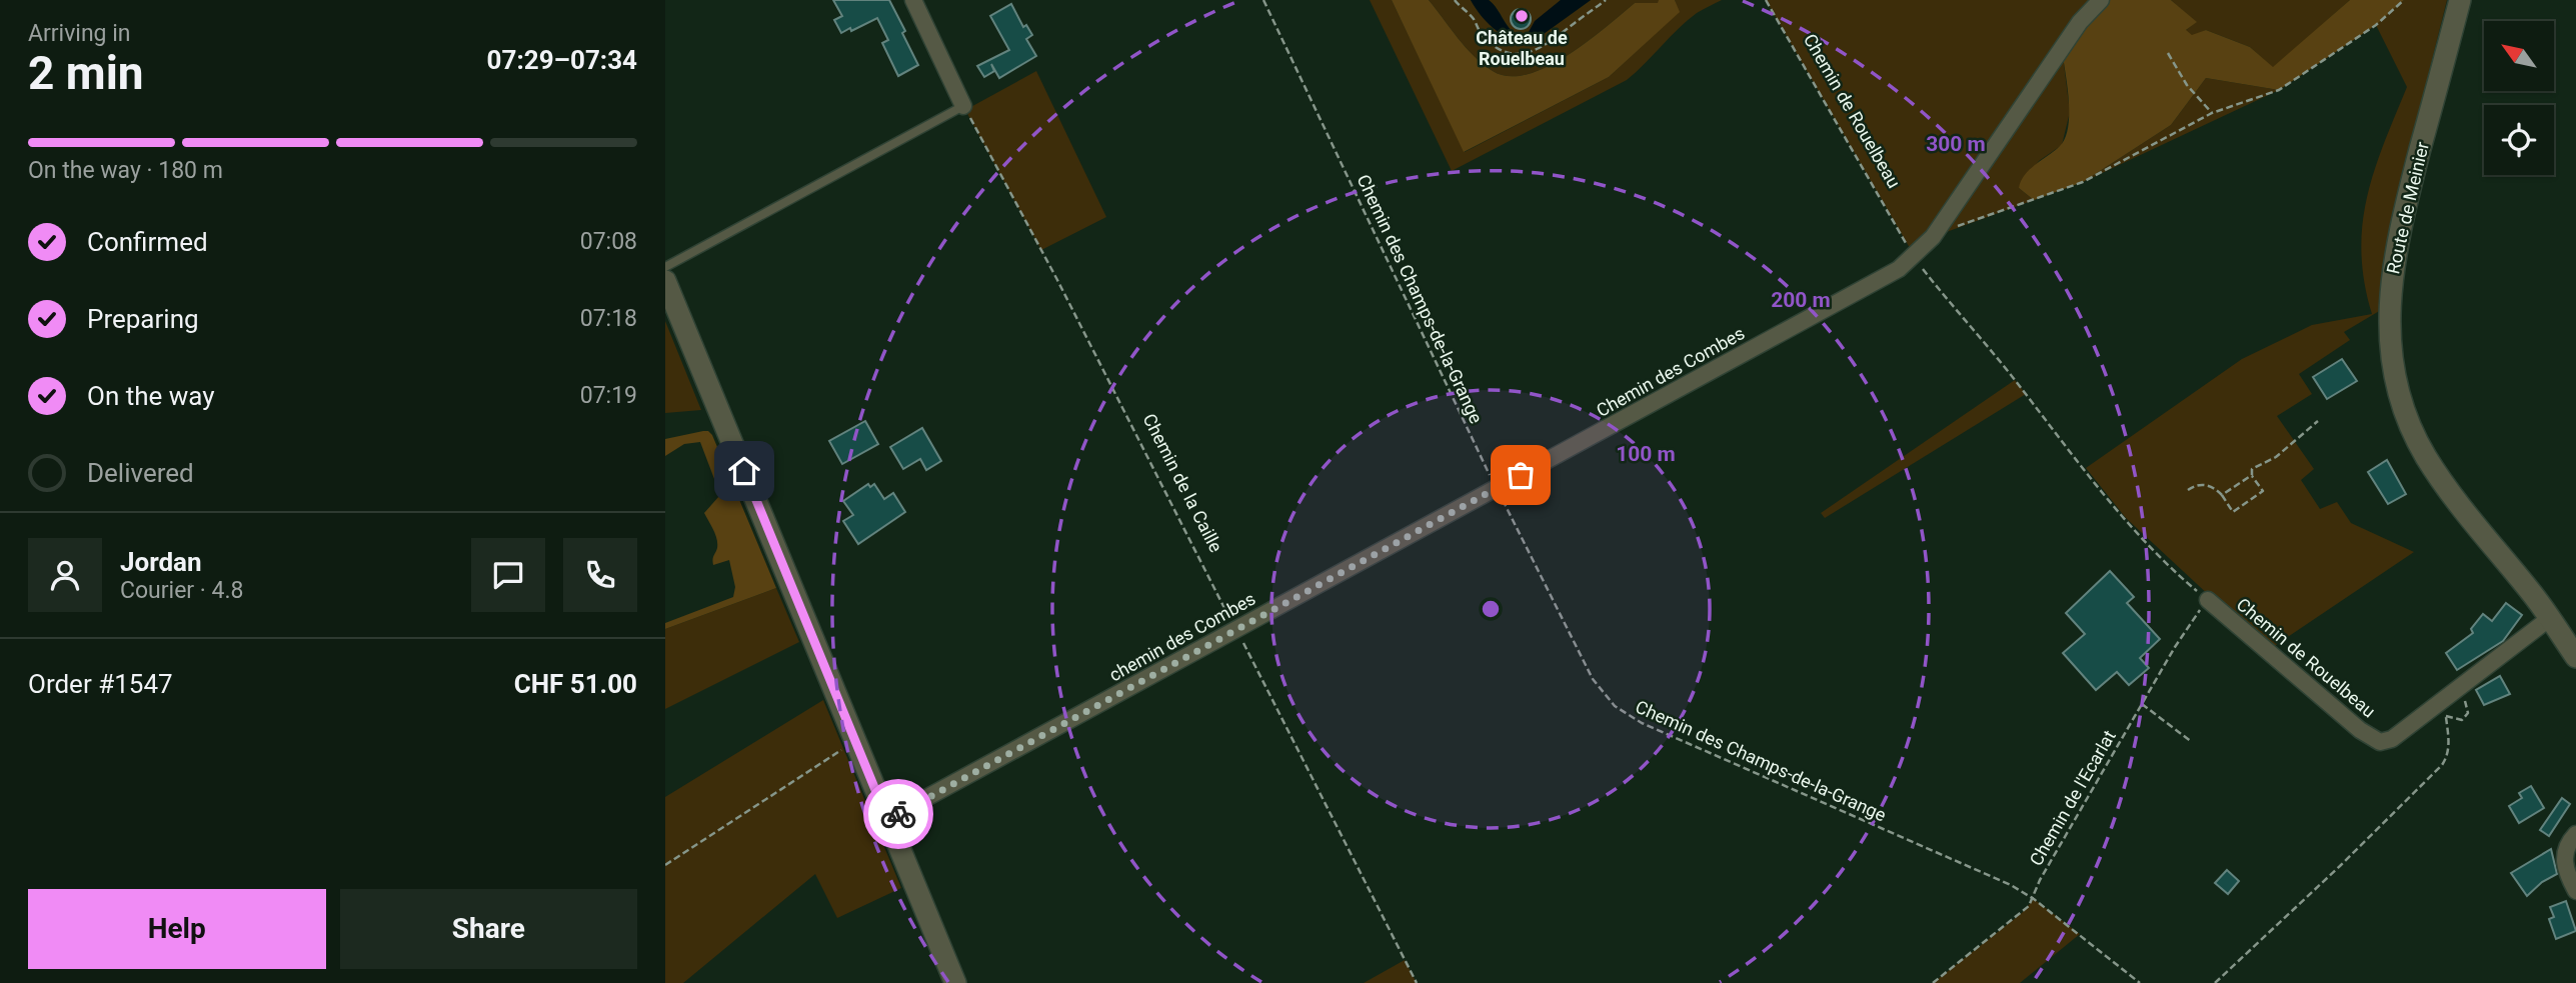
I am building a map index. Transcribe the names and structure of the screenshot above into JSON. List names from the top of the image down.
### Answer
{
  "streets": {
    "street": [
      "Chemin de Rouelbeau",
      "Route de Meinier",
      "Chemin des Combes",
      "chemin des Combes"
    ],
    "path": ["Chemin des Champs-de-la-Grange", "Chemin de la Caille", "Chemin de l'Ecarlat"]
  },
  "crossings": [
    ["Chemin de Rouelbeau", "Route de Meinier"],
    ["Chemin de Rouelbeau", "Chemin de l'Ecarlat"],
    ["Chemin des Champs-de-la-Grange", "Chemin des Combes"],
    ["Chemin des Champs-de-la-Grange", "chemin des Combes"],
    ["Chemin des Champs-de-la-Grange", "Chemin de l'Ecarlat"],
    ["Chemin des Combes", "chemin des Combes"],
    ["Chemin de la Caille", "chemin des Combes"]
  ],
  "places": ["Château de Rouelbeau"],
  "north": "top left",
  "page": {
    "heading": ["2 min", "Arriving in", "07:29–07:34"],
    "panel": [
      "Jordan",
      "Courier · 4.8",
      "Order #1547",
      "CHF 51.00"
    ],
    "bar": "On the way · 180 m",
    "list": [
      ["Confirmed", "07:08"],
      ["Preparing", "07:18"],
      ["On the way", "07:19"],
      "Delivered"
    ],
    "buttons": ["Help", "Share"]
  },
  "rings": ["300 m", "200 m", "100 m"]
}
